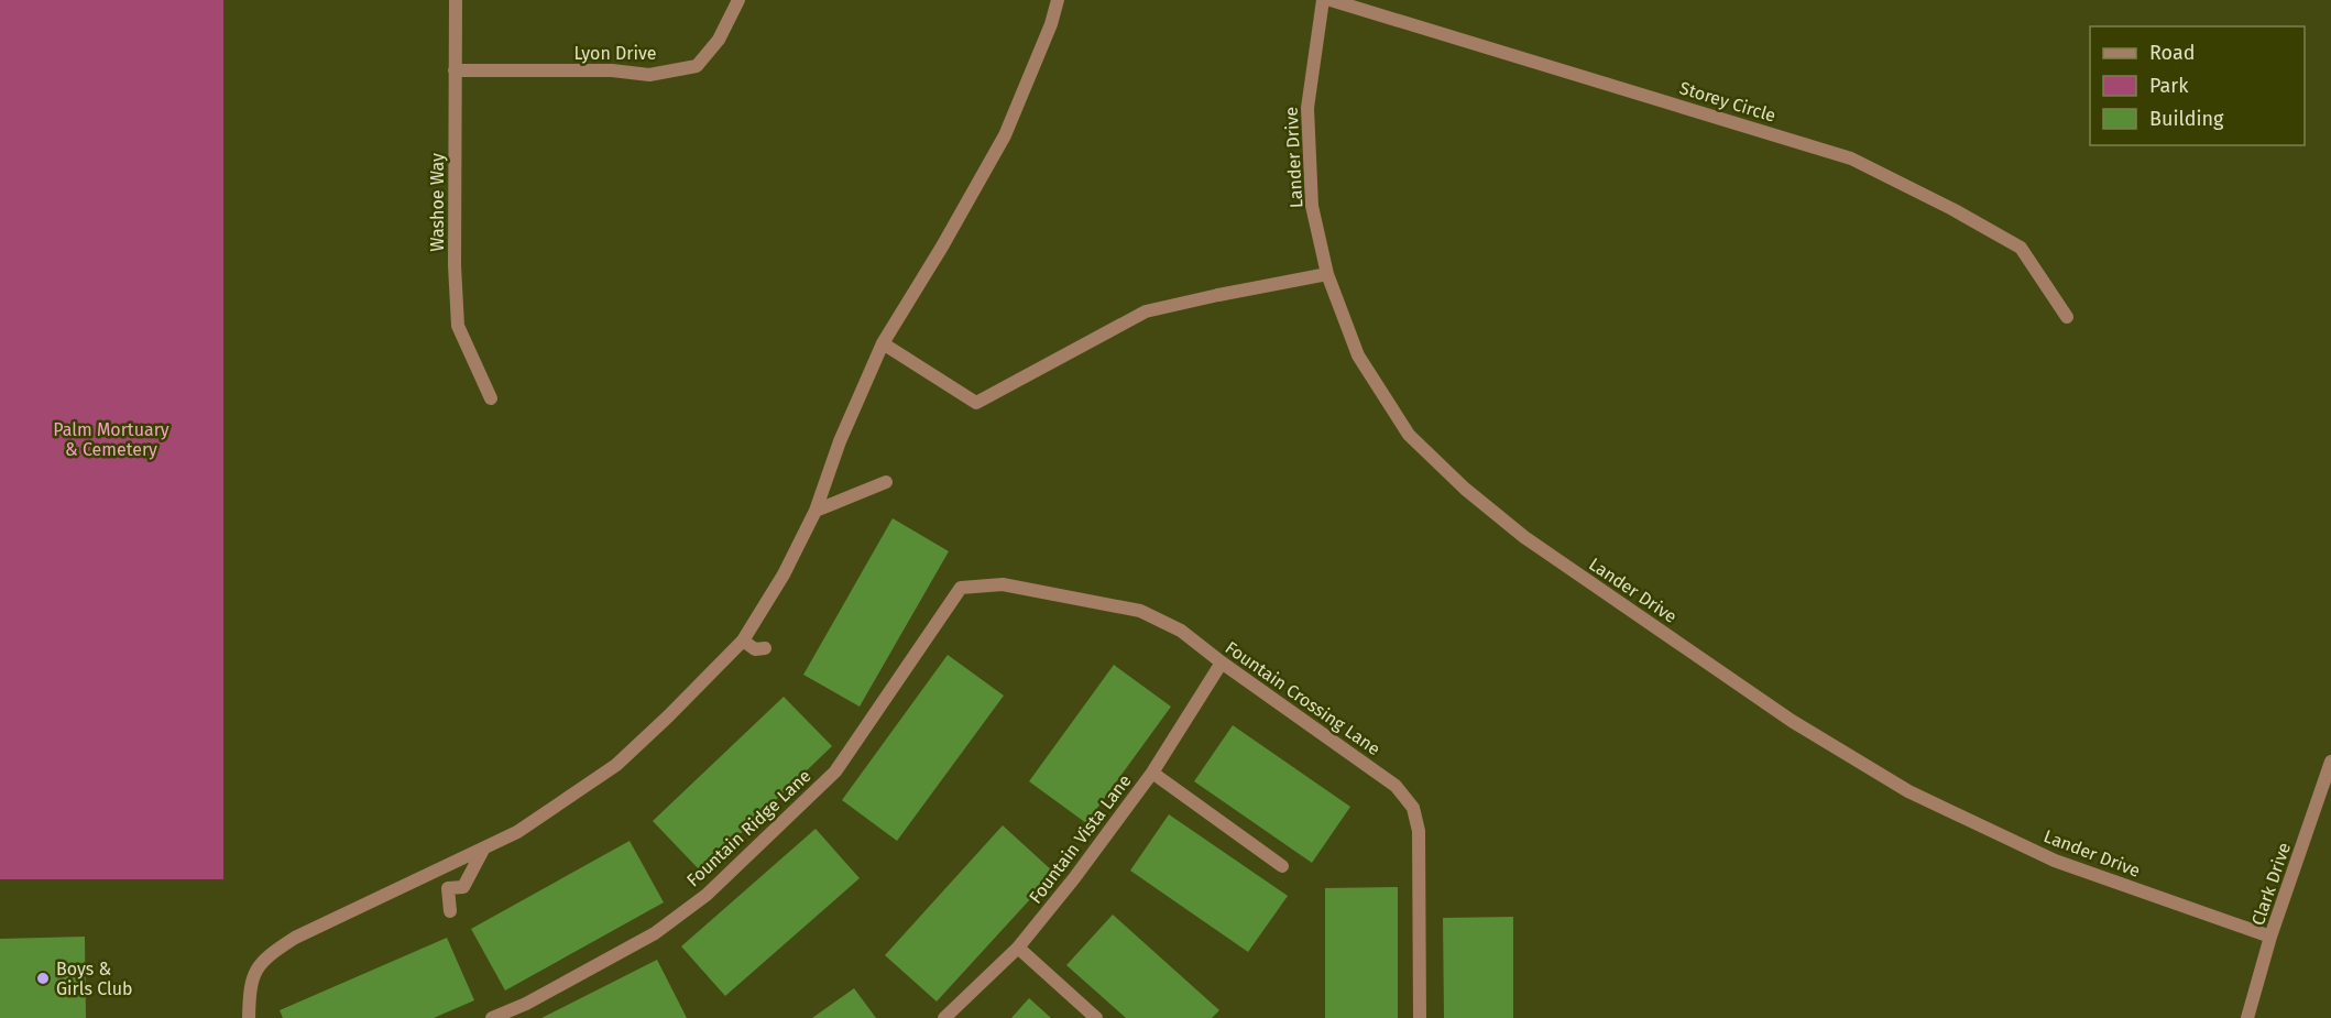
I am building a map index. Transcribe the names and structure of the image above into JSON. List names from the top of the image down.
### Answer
{
  "streets": {
    "street": [
      "Lyon Drive",
      "Storey Circle",
      "Lander Drive",
      "Washoe Way",
      "Fountain Crossing Lane",
      "Fountain Ridge Lane",
      "Fountain Vista Lane",
      "Clark Drive"
    ]
  },
  "crossings": [
    ["Lyon Drive", "Washoe Way"],
    ["Lander Drive", "Clark Drive"],
    ["Fountain Crossing Lane", "Fountain Ridge Lane"],
    ["Fountain Crossing Lane", "Fountain Vista Lane"]
  ],
  "parks": ["Palm Mortuary & Cemetery"],
  "places": ["Boys & Girls Club"],
  "legend": ["Road", "Park", "Building"]
}
